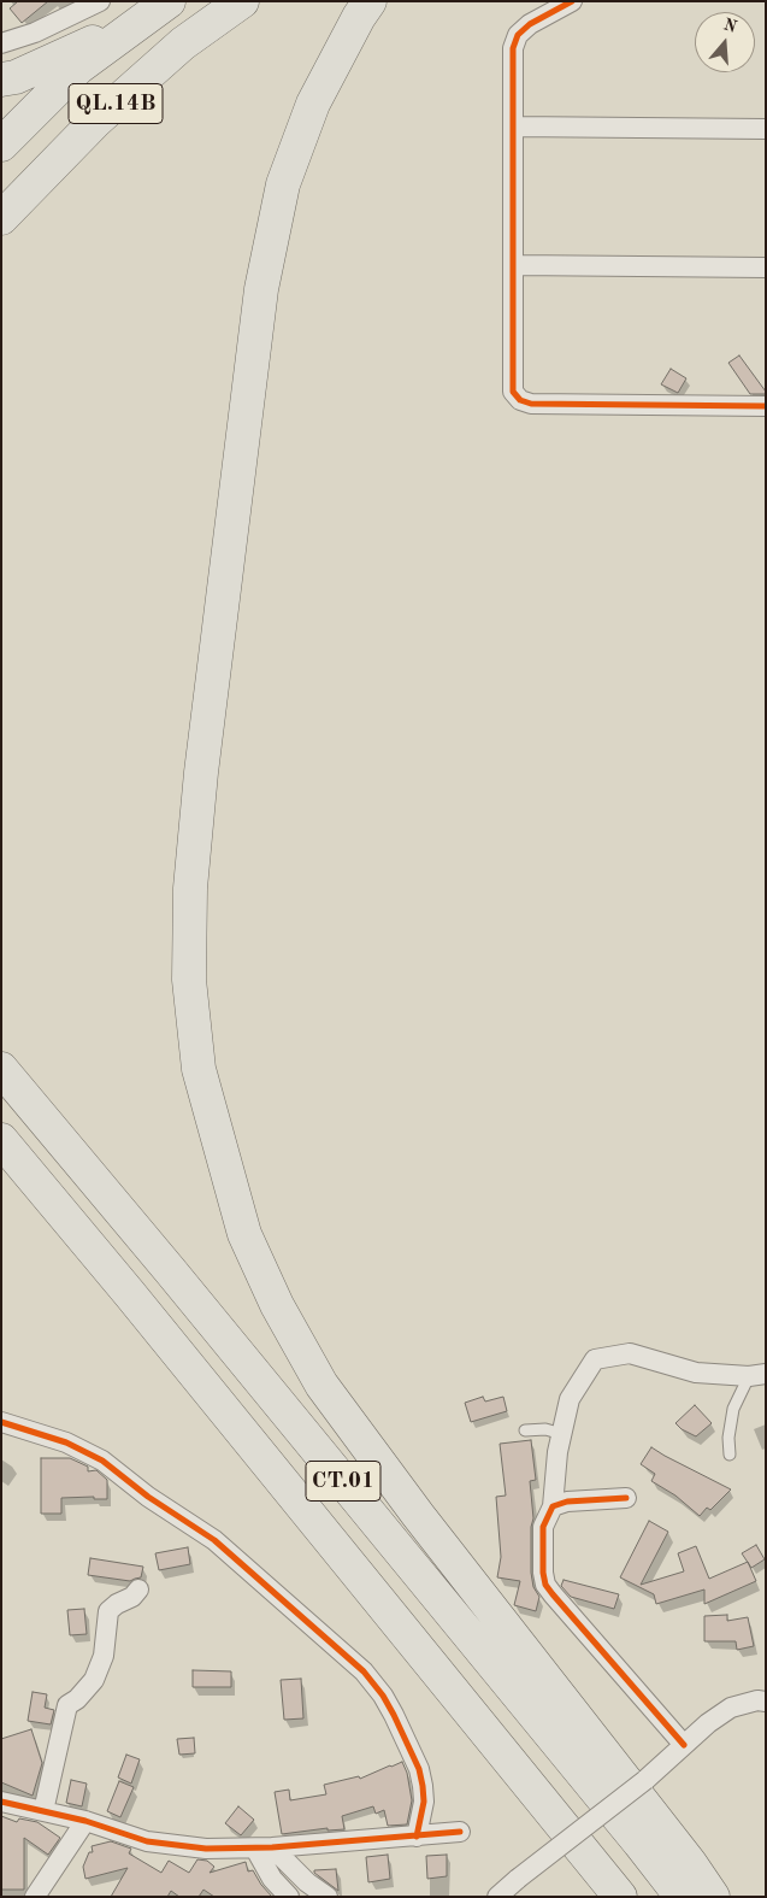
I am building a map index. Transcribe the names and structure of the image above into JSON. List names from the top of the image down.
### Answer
{
  "streets": {
    "highway": ["QL.14B", "CT.01"]
  },
  "north": "top"
}
